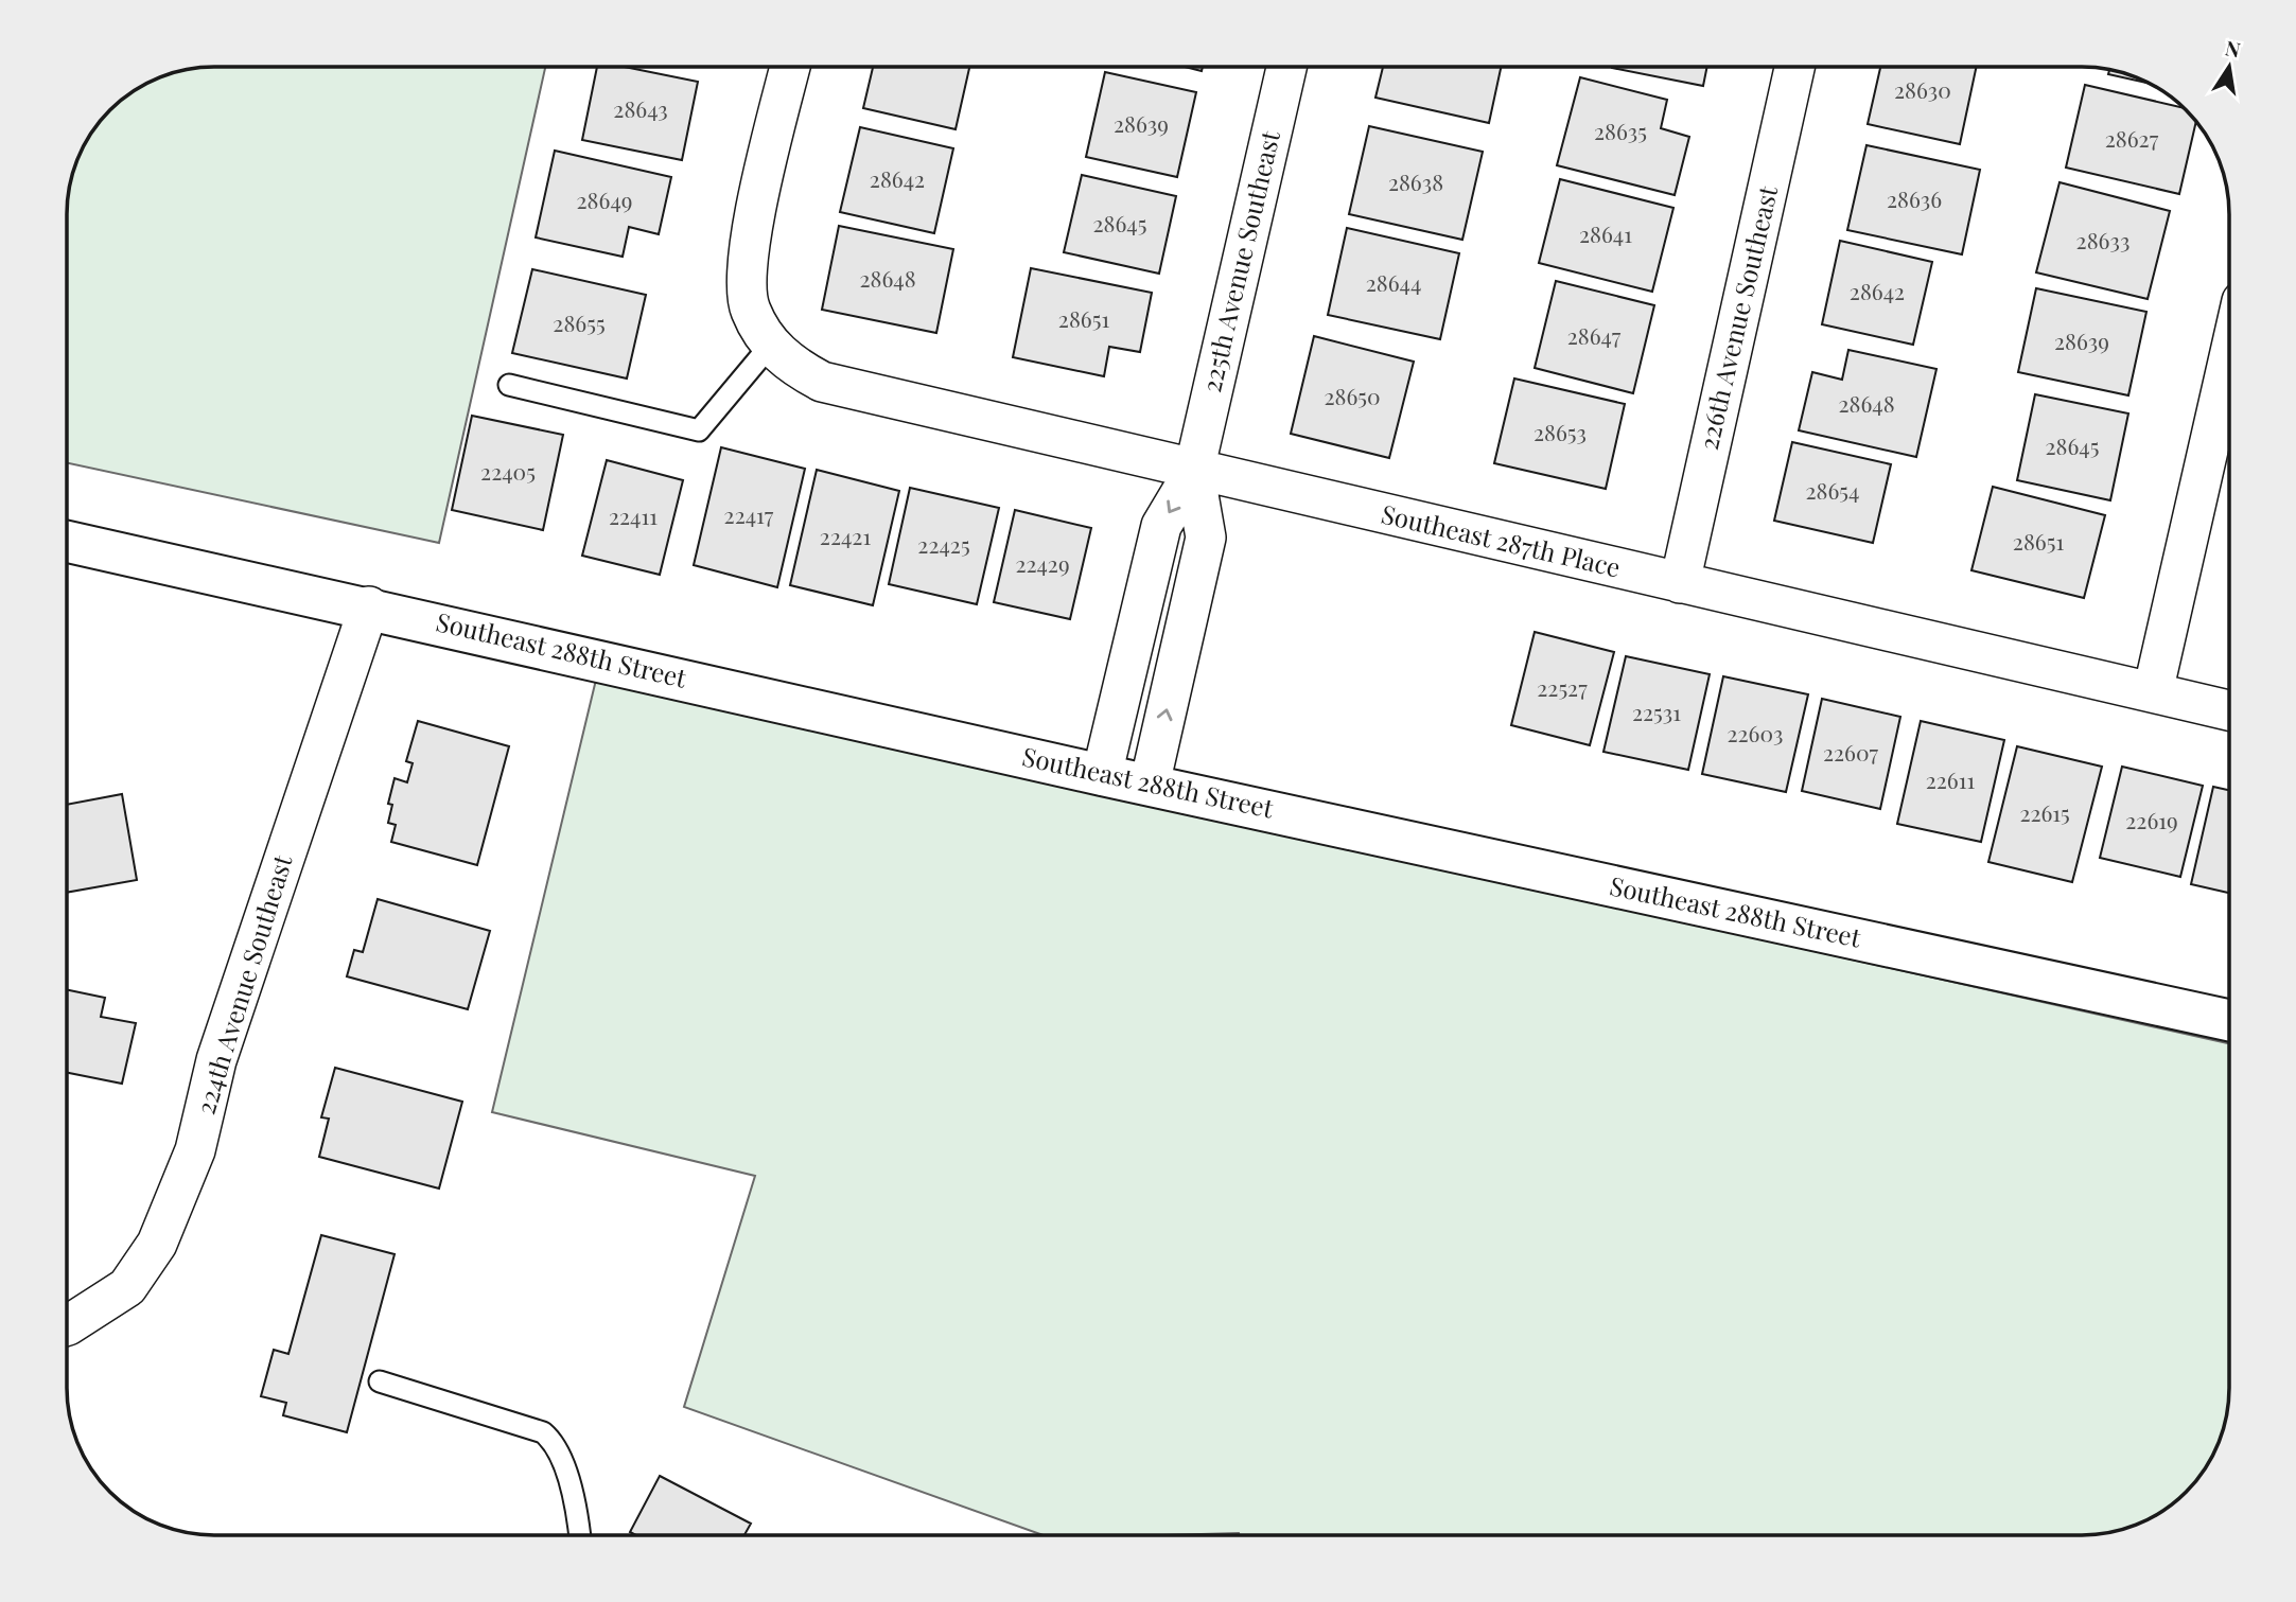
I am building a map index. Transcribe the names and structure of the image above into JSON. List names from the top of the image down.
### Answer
{
  "streets": {
    "street": [
      "225th Avenue Southeast",
      "226th Avenue Southeast",
      "Southeast 287th Place",
      "Southeast 288th Street",
      "224th Avenue Southeast"
    ]
  },
  "crossings": [
    ["225th Avenue Southeast", "Southeast 287th Place"],
    ["225th Avenue Southeast", "Southeast 288th Street"],
    ["226th Avenue Southeast", "Southeast 287th Place"],
    ["Southeast 288th Street", "224th Avenue Southeast"]
  ],
  "house_numbers": [
    "28630",
    "28643",
    "28639",
    "28635",
    "28627",
    "28642",
    "28638",
    "28636",
    "28649",
    "28645",
    "28641",
    "28633",
    "28648",
    "28644",
    "28642",
    "28651",
    "28655",
    "28647",
    "28639",
    "28650",
    "28648",
    "28653",
    "28645",
    "22405",
    "28654",
    "22417",
    "22411",
    "22421",
    "28651",
    "22425",
    "22429",
    "22527",
    "22531",
    "22603",
    "22607",
    "22611",
    "22615",
    "22619"
  ],
  "north": "top"
}
